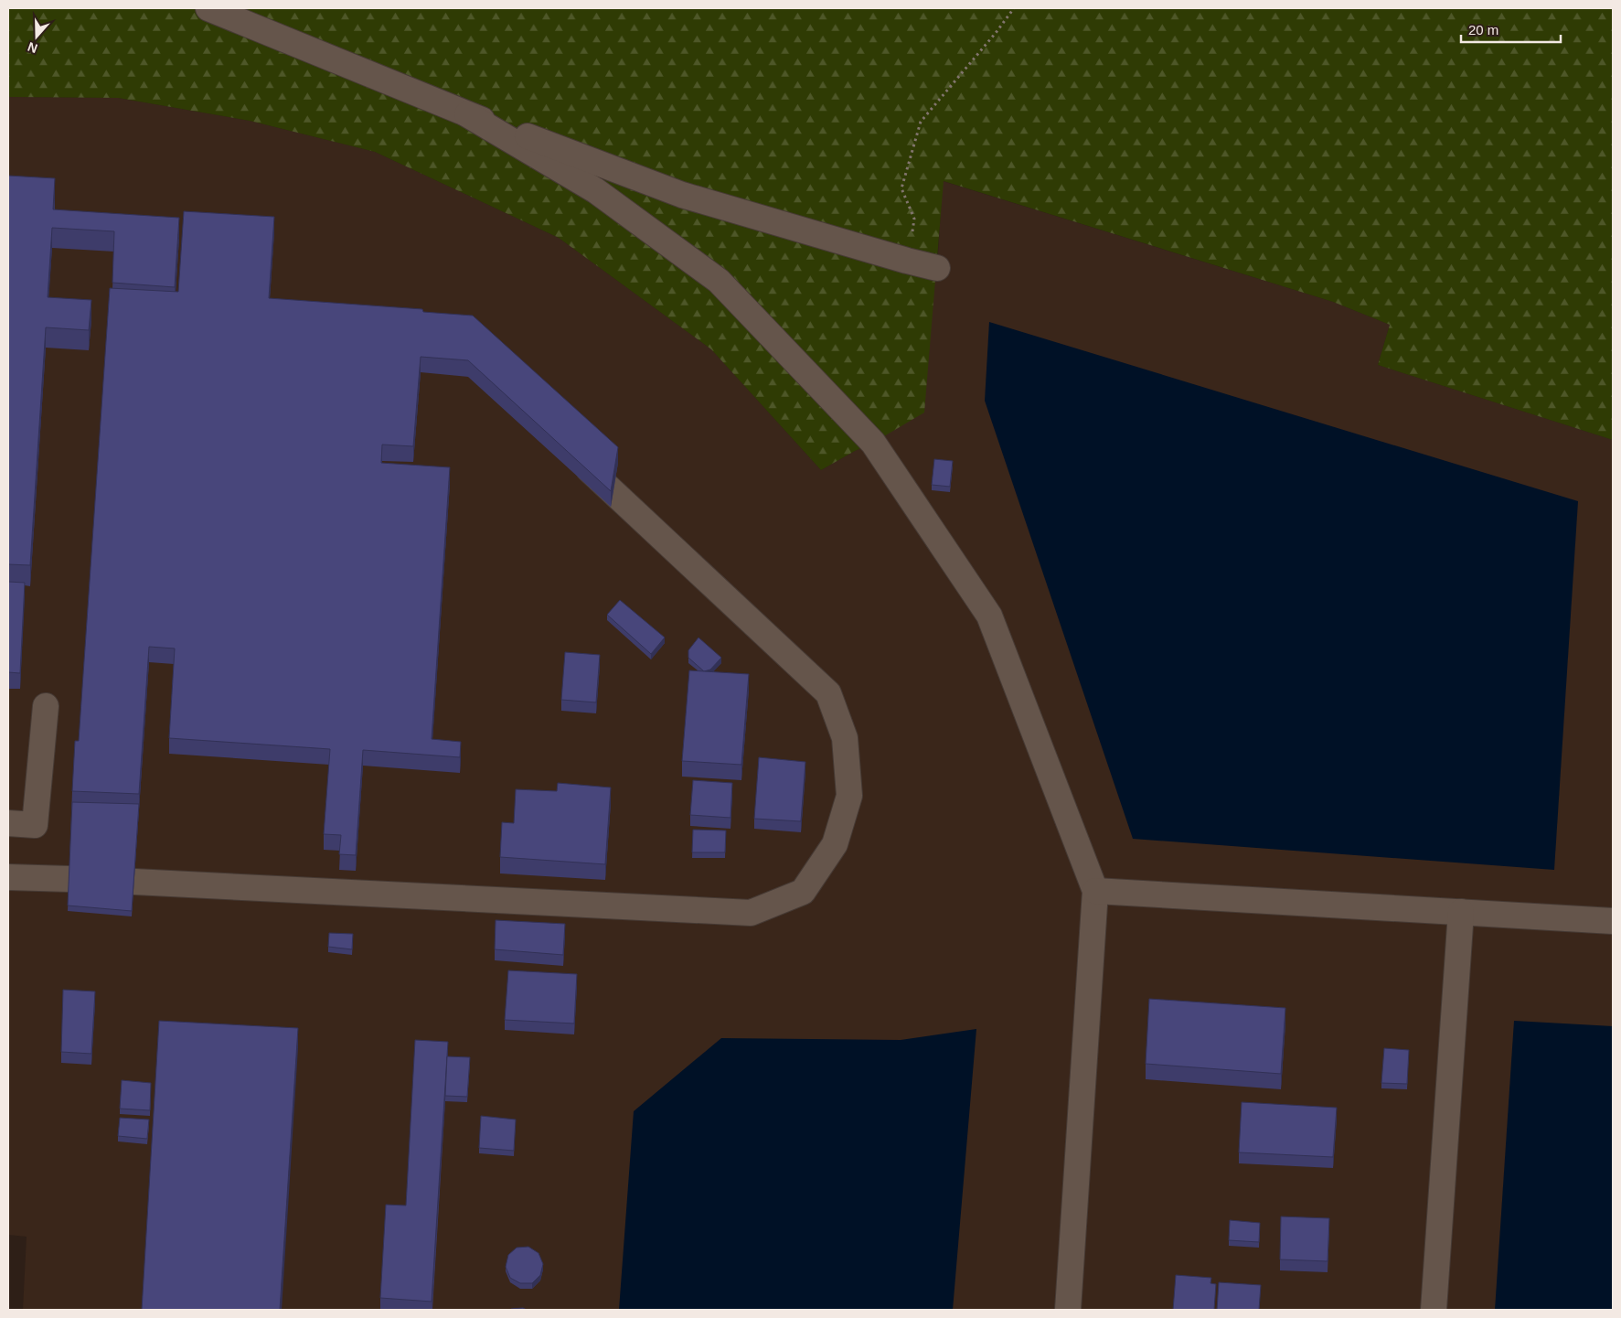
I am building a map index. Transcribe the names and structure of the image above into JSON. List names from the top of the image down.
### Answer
{
  "scale_bar": "20 m",
  "north": "bottom"
}
